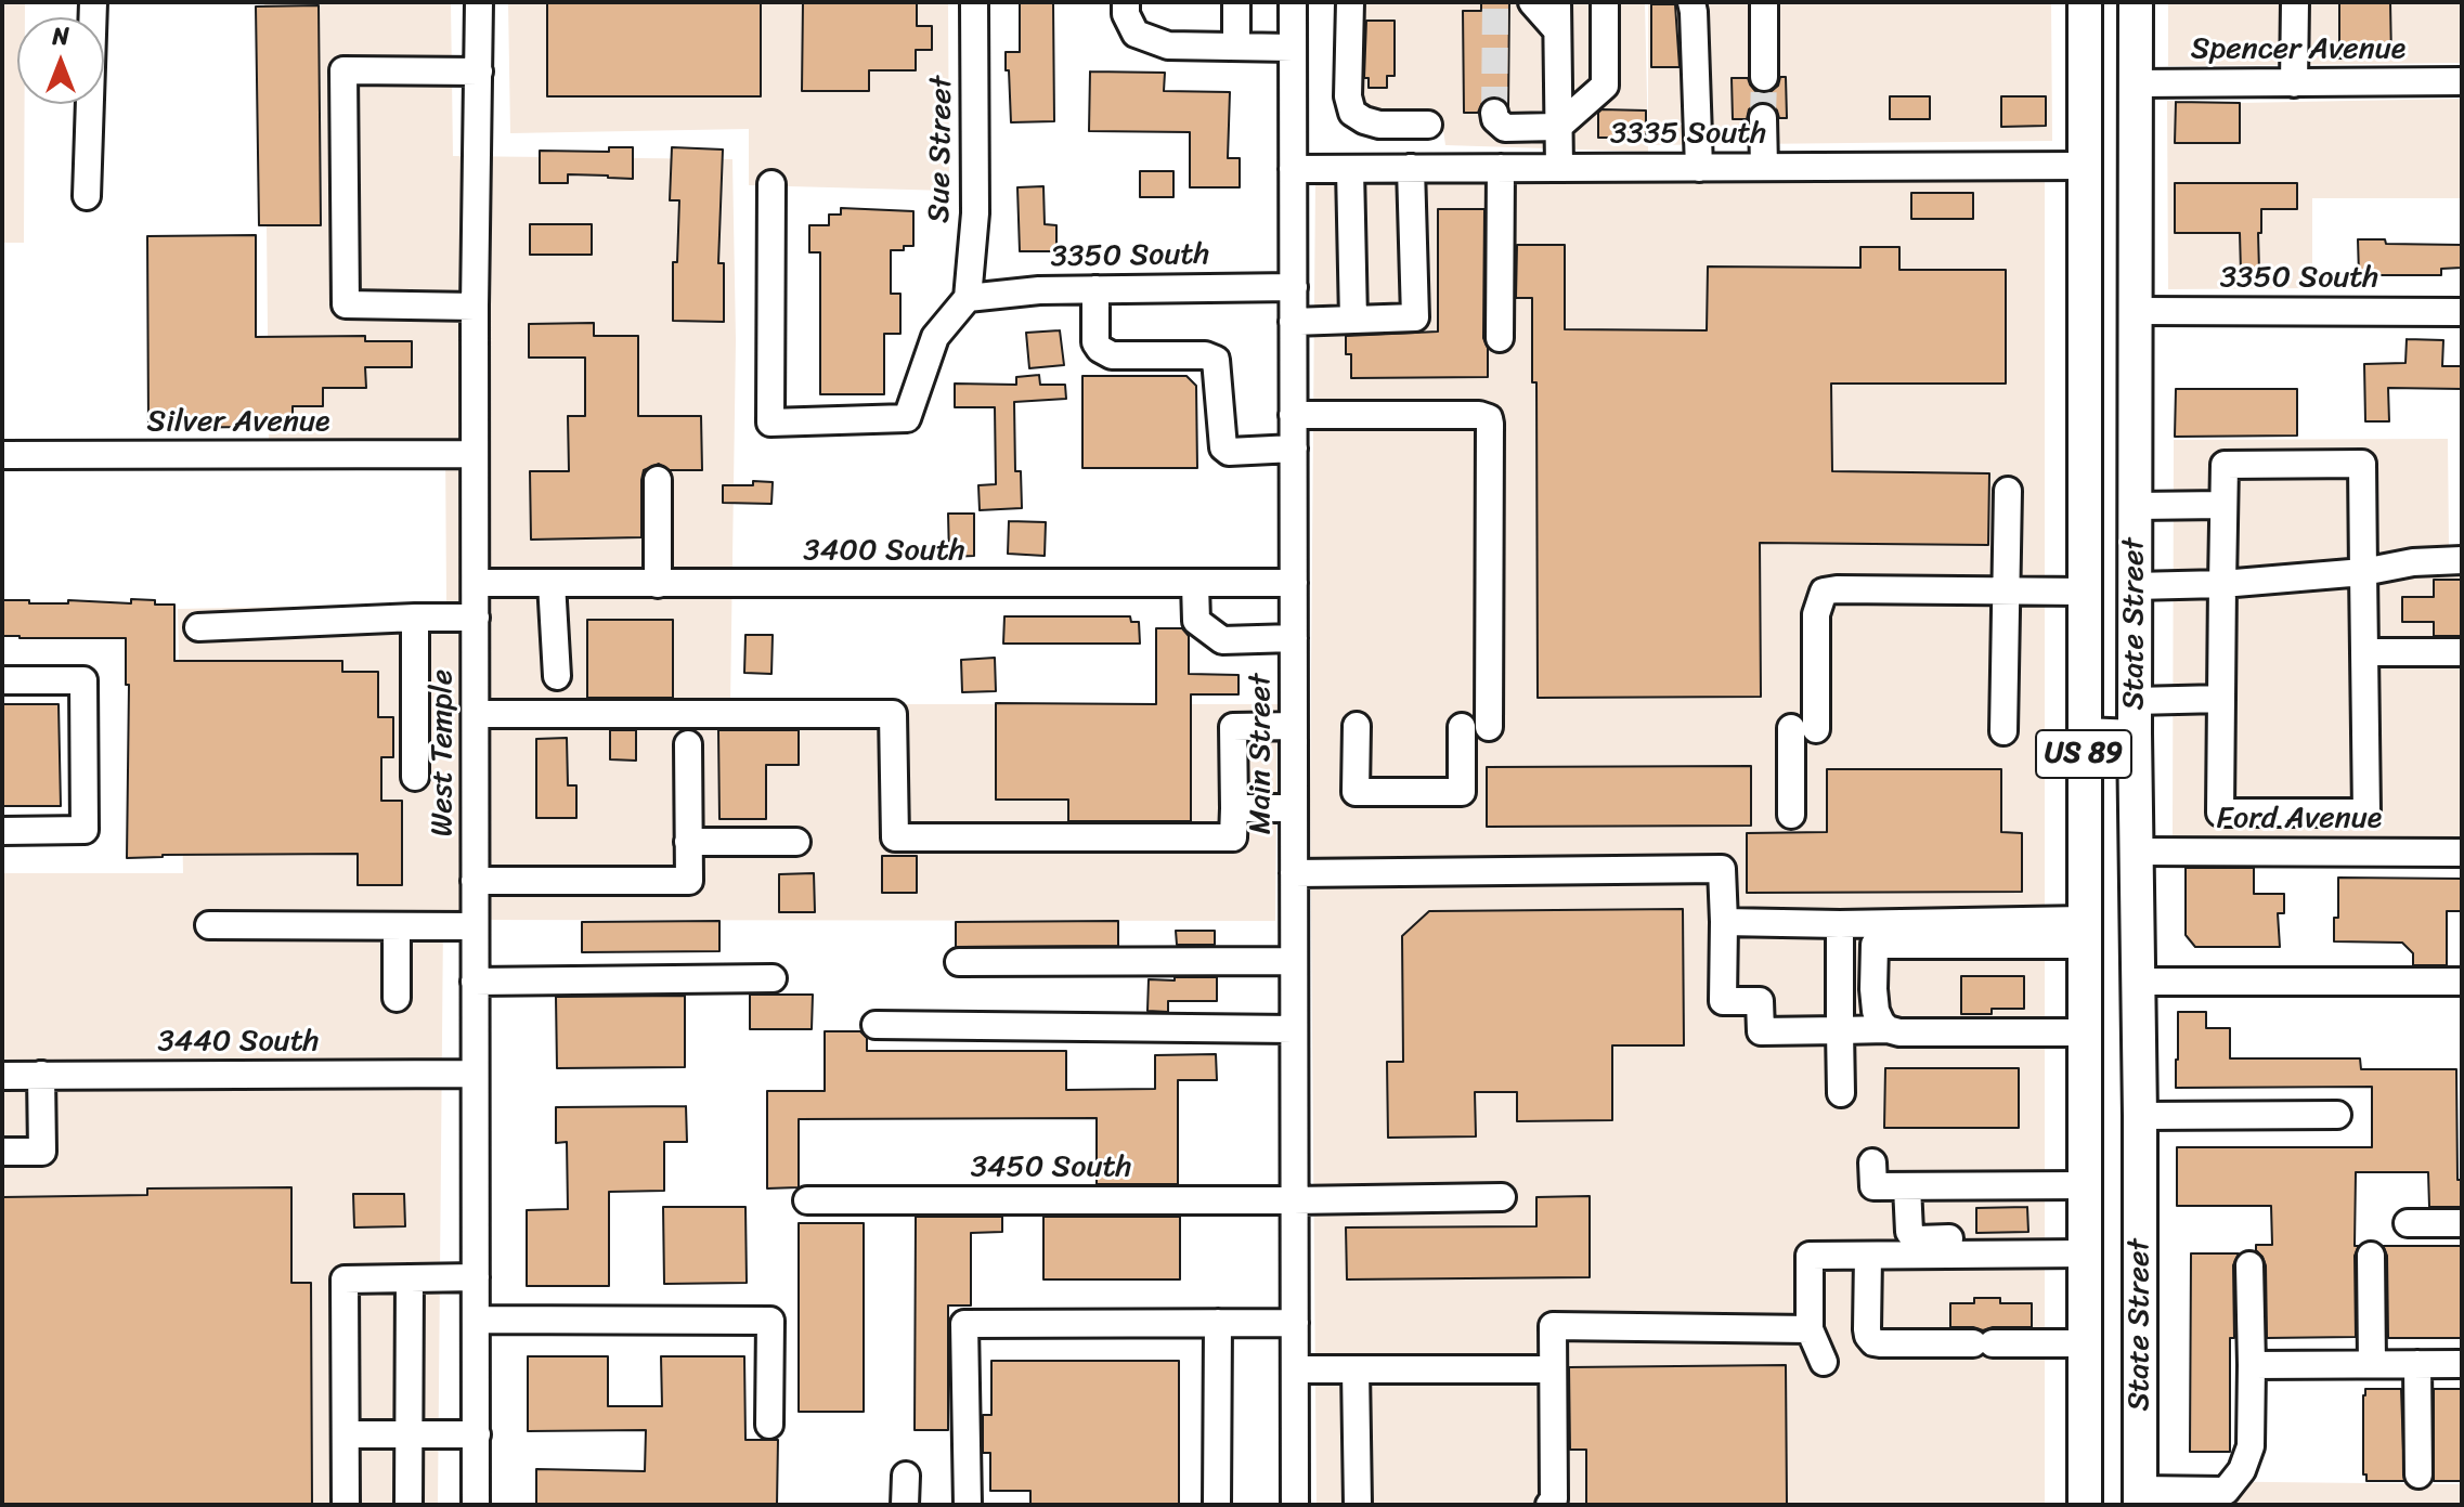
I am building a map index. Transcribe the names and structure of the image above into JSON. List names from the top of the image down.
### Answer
{
  "streets": {
    "main road": ["State Street", "US 89"],
    "street": [
      "Spencer Avenue",
      "3335 South",
      "Sue Street",
      "3350 South",
      "Silver Avenue",
      "3400 South",
      "West Temple",
      "Main Street",
      "Ford Avenue",
      "3440 South",
      "3450 South"
    ]
  },
  "crossings": [
    ["Spencer Avenue", "State Street"],
    ["3335 South", "State Street"],
    ["3335 South", "Main Street"],
    ["Sue Street", "3350 South"],
    ["3350 South", "State Street"],
    ["3350 South", "Main Street"],
    ["Silver Avenue", "West Temple"],
    ["3400 South", "West Temple"],
    ["3400 South", "Main Street"],
    ["State Street", "Ford Avenue"],
    ["West Temple", "3440 South"],
    ["Main Street", "3450 South"]
  ],
  "north": "top"
}
